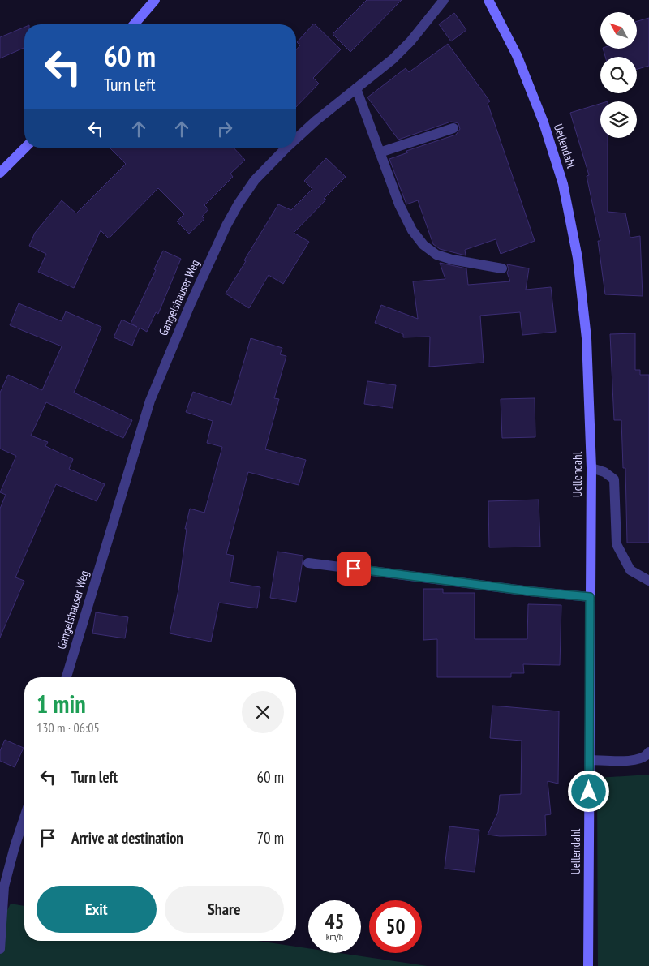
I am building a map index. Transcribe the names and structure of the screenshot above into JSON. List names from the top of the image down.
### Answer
{
  "streets": {
    "main road": ["Uellendahl"],
    "street": ["Gangelshauser Weg"]
  },
  "north": "top left",
  "page": {
    "turn": ["60 m", "Turn left"],
    "heading": ["1 min", "130 m · 06:05"],
    "list": [
      {
        "name": "Turn left",
        "value": "60 m"
      },
      {
        "name": "Arrive at destination",
        "value": "70 m"
      }
    ],
    "buttons": ["Exit", "Share"],
    "speed": "45 km/h",
    "limit": "50"
  }
}
